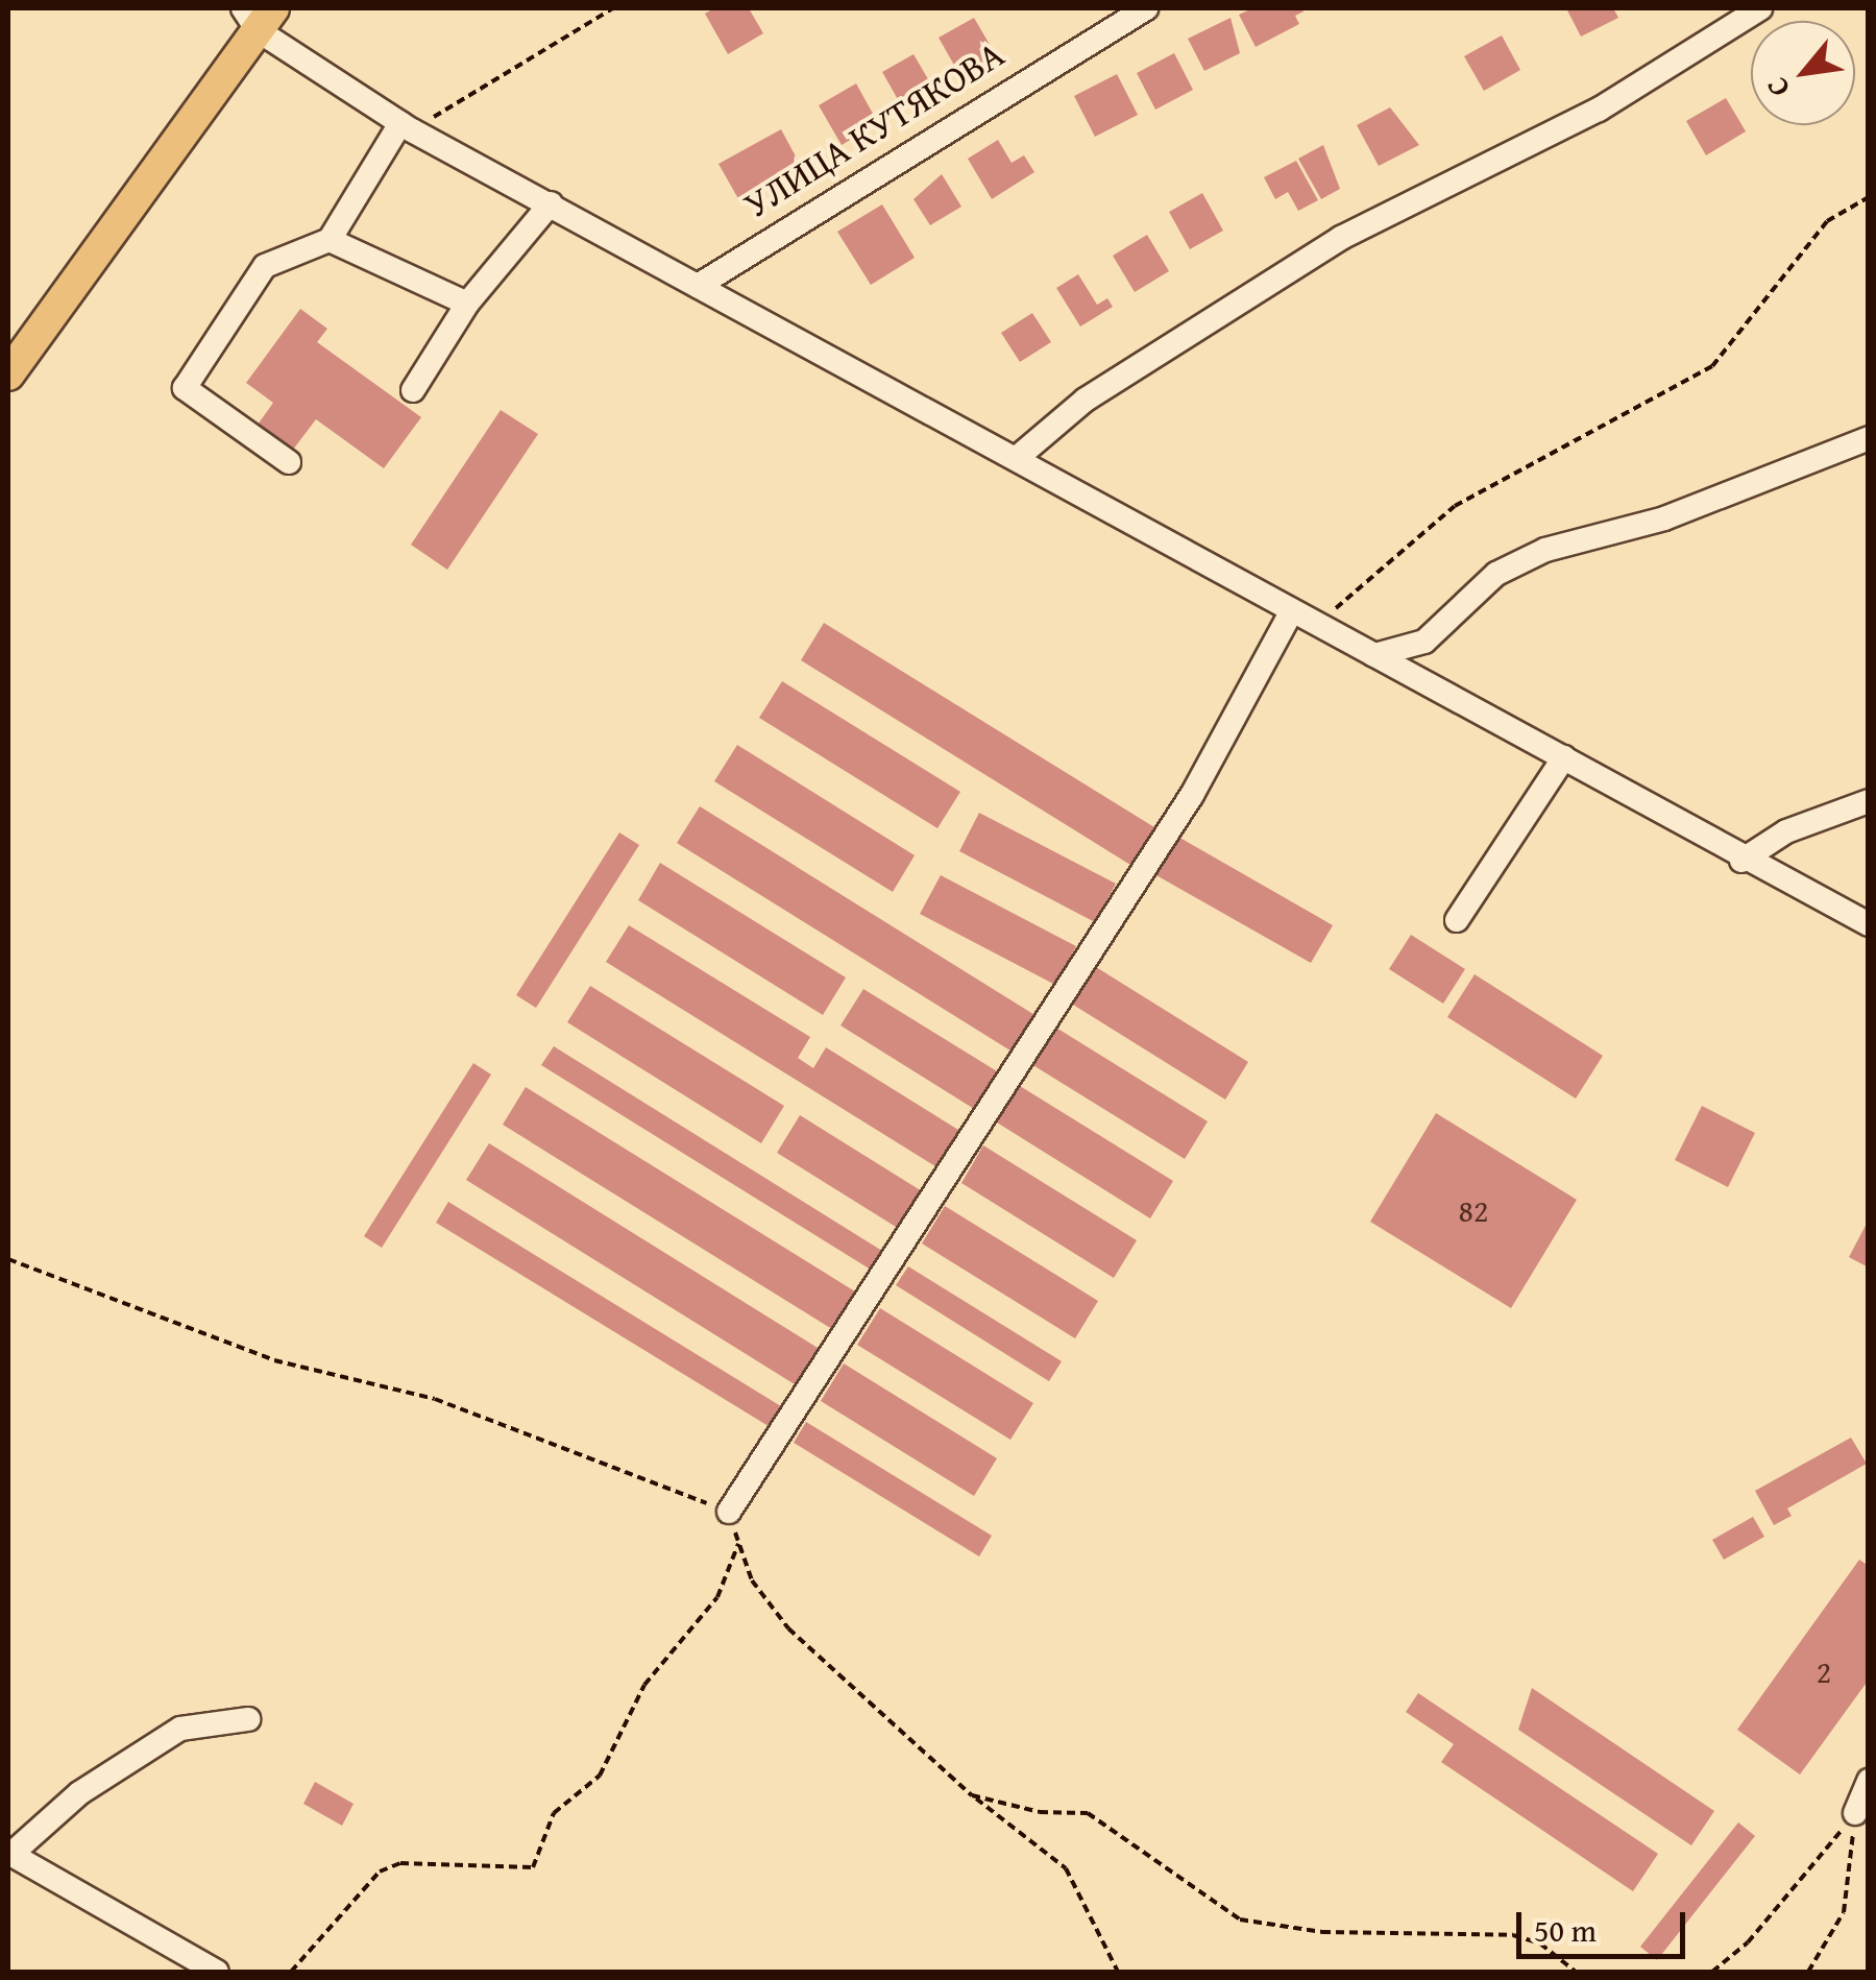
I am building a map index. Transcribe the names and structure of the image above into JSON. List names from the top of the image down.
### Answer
{
  "streets": {
    "street": ["УЛИЦА КУТЯКОВА"]
  },
  "house_numbers": ["82", "2"],
  "scale_bar": "50 m",
  "north": "bottom left"
}
